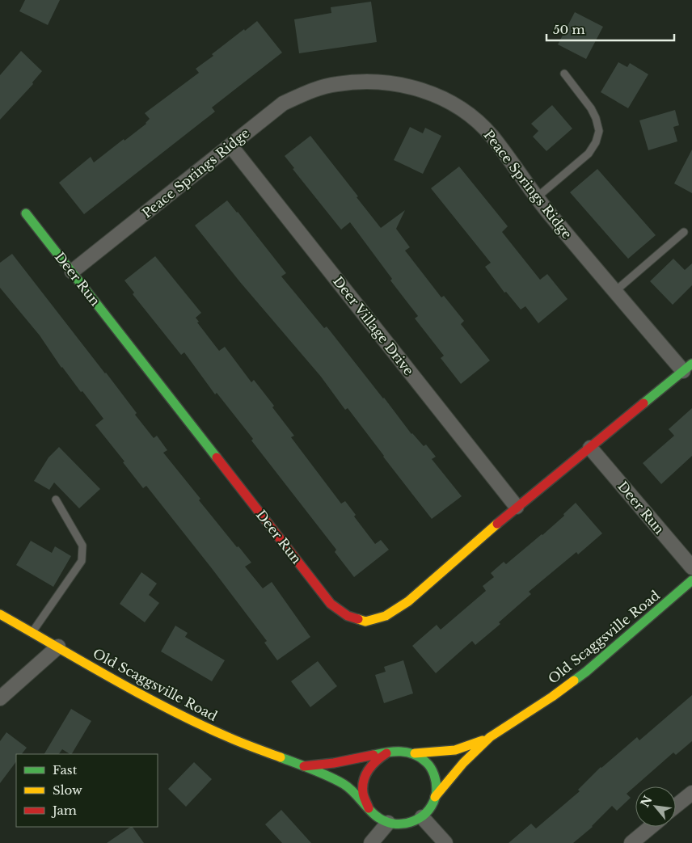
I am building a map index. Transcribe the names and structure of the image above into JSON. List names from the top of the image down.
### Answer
{
  "streets": {
    "street": [
      "Peace Springs Ridge",
      "Deer Run",
      "Deer Village Drive",
      "Old Scaggsville Road"
    ]
  },
  "crossings": [
    ["Peace Springs Ridge", "Deer Run"],
    ["Peace Springs Ridge", "Deer Village Drive"],
    ["Deer Run", "Deer Village Drive"]
  ],
  "legend": ["Fast", "Slow", "Jam"],
  "scale_bar": "50 m",
  "north": "top left"
}
